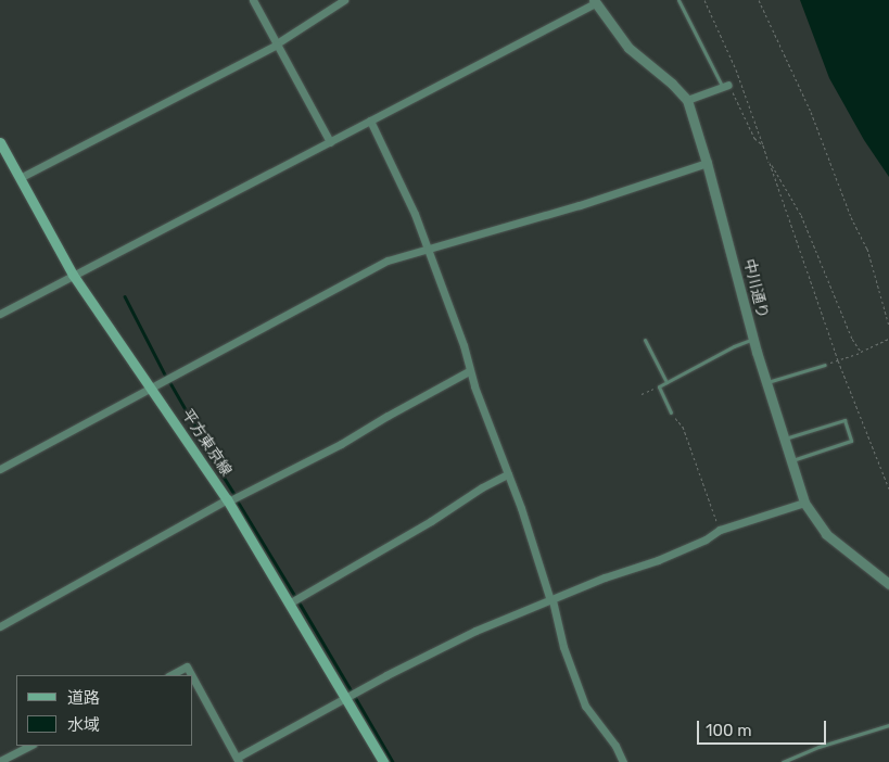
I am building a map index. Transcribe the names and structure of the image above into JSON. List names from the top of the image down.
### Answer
{
  "streets": {
    "main road": ["平方東京線"],
    "street": ["中川通り"]
  },
  "legend": ["道路", "水域"],
  "scale_bar": "100 m"
}
